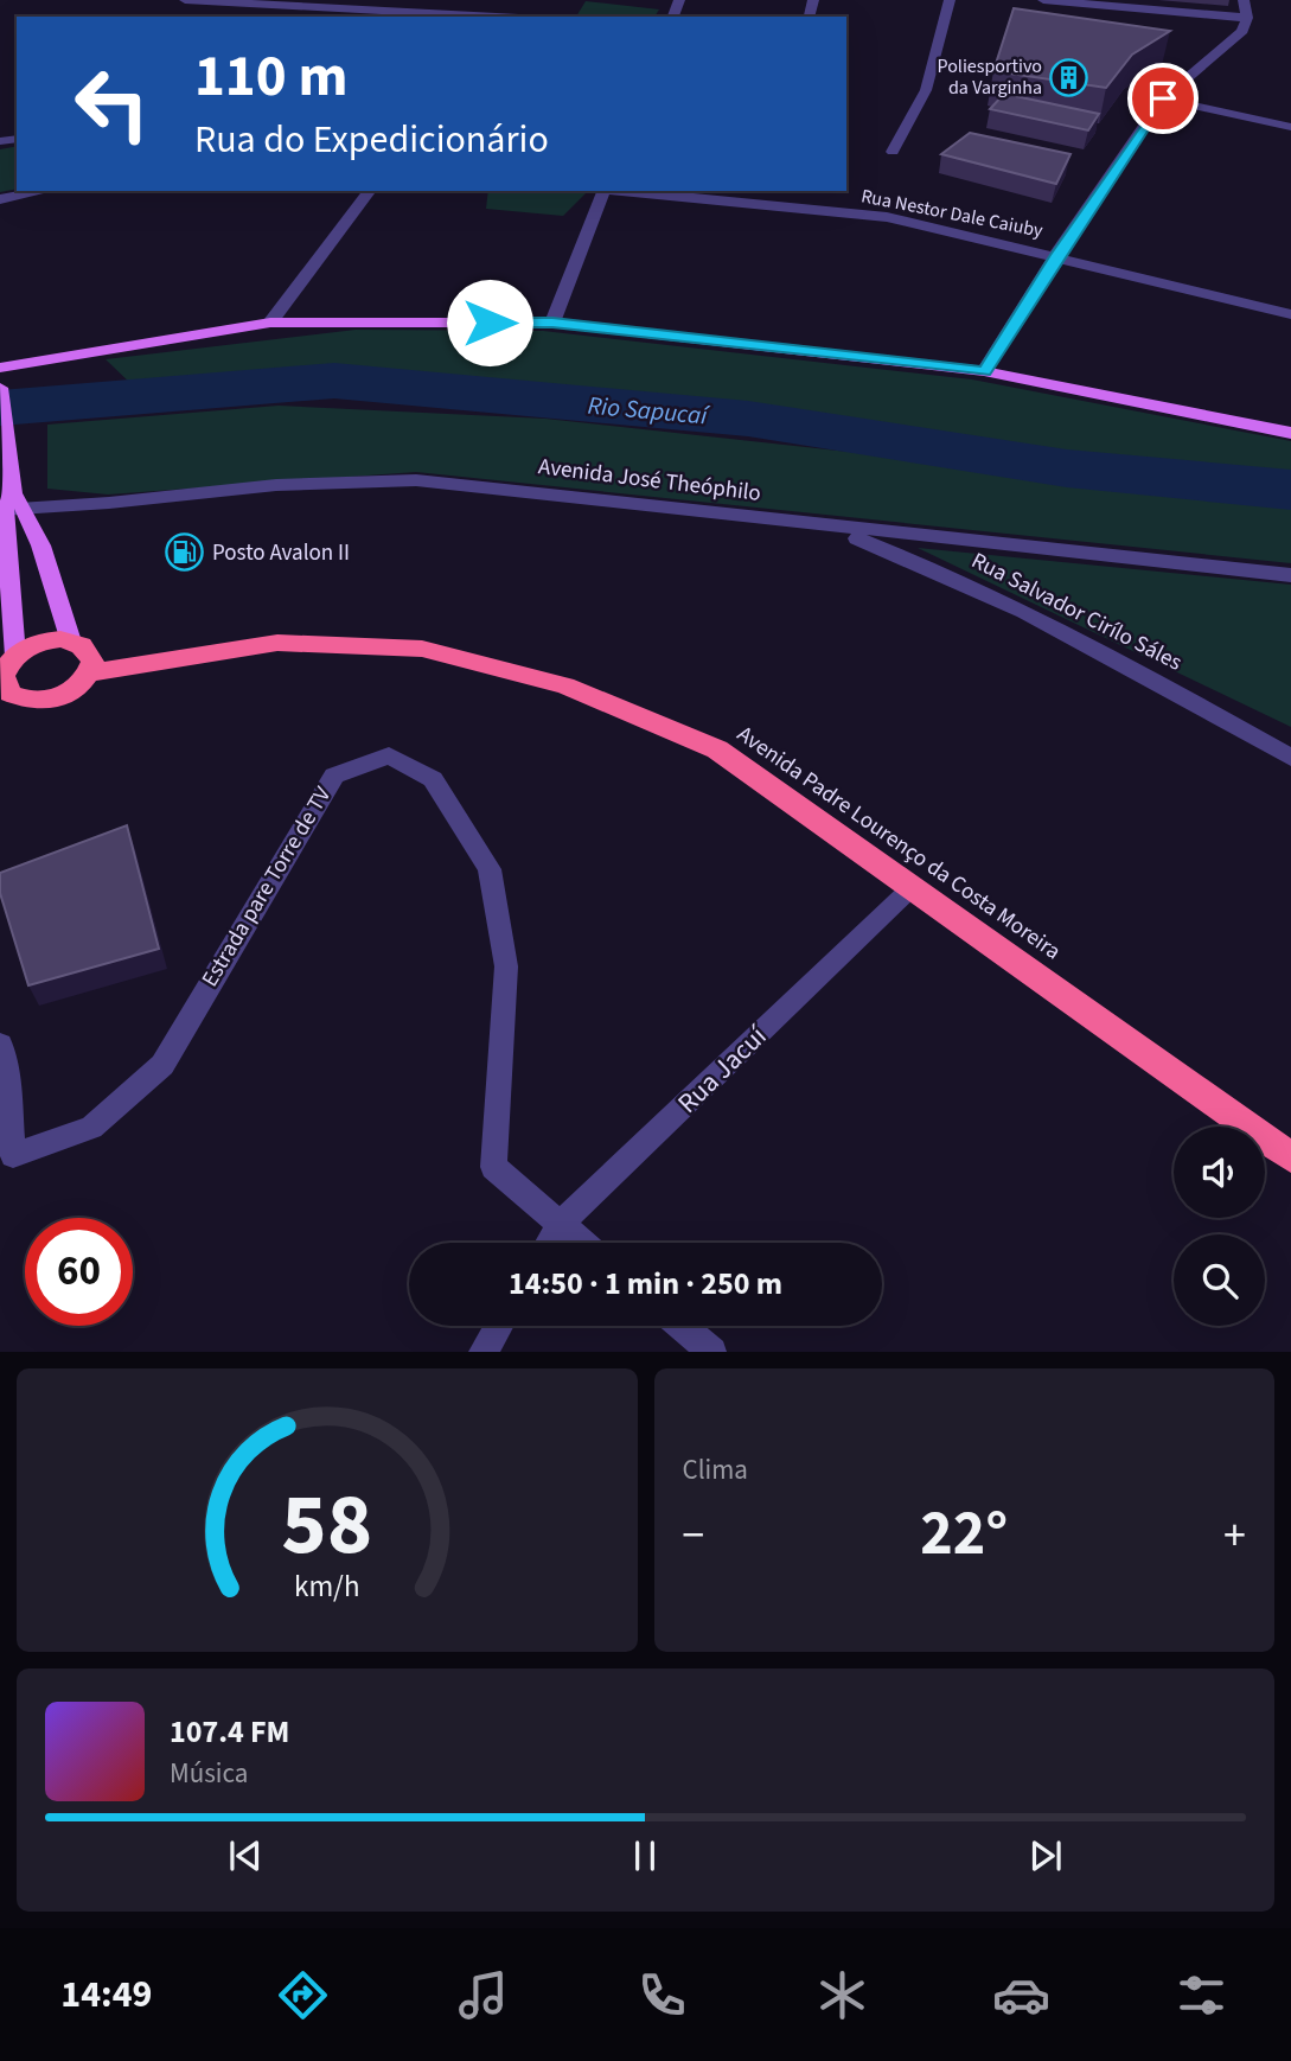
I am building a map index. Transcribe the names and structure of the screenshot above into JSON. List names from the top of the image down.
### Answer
{
  "streets": {
    "highway": ["Avenida Padre Lourenço da Costa Moreira"],
    "street": [
      "Rua Nestor Dale Caiuby",
      "Avenida José Theóphilo",
      "Rua Salvador Cirílo Sáles",
      "Estrada pare Torre de TV",
      "Rua Jacuí"
    ]
  },
  "crossings": [
    ["Avenida José Theóphilo", "Rua Salvador Cirílo Sáles"],
    ["Avenida Padre Lourenço da Costa Moreira", "Rua Jacuí"],
    ["Estrada pare Torre de TV", "Rua Jacuí"]
  ],
  "water": ["Rio Sapucaí"],
  "places": {
    "building": ["Poliesportivo da Varginha"],
    "fuel station": ["Posto Avalon II"]
  },
  "page": {
    "turn": ["110 m", "Rua do Expedicionário"],
    "limit": "60",
    "trip": "14:50 · 1 min · 250 m",
    "tile": "Clima",
    "heat": ["−", "22°", "+"],
    "song": ["107.4 FM", "Música"],
    "tabs": "14:49",
    "gauge": ["58", "km/h"]
  }
}
